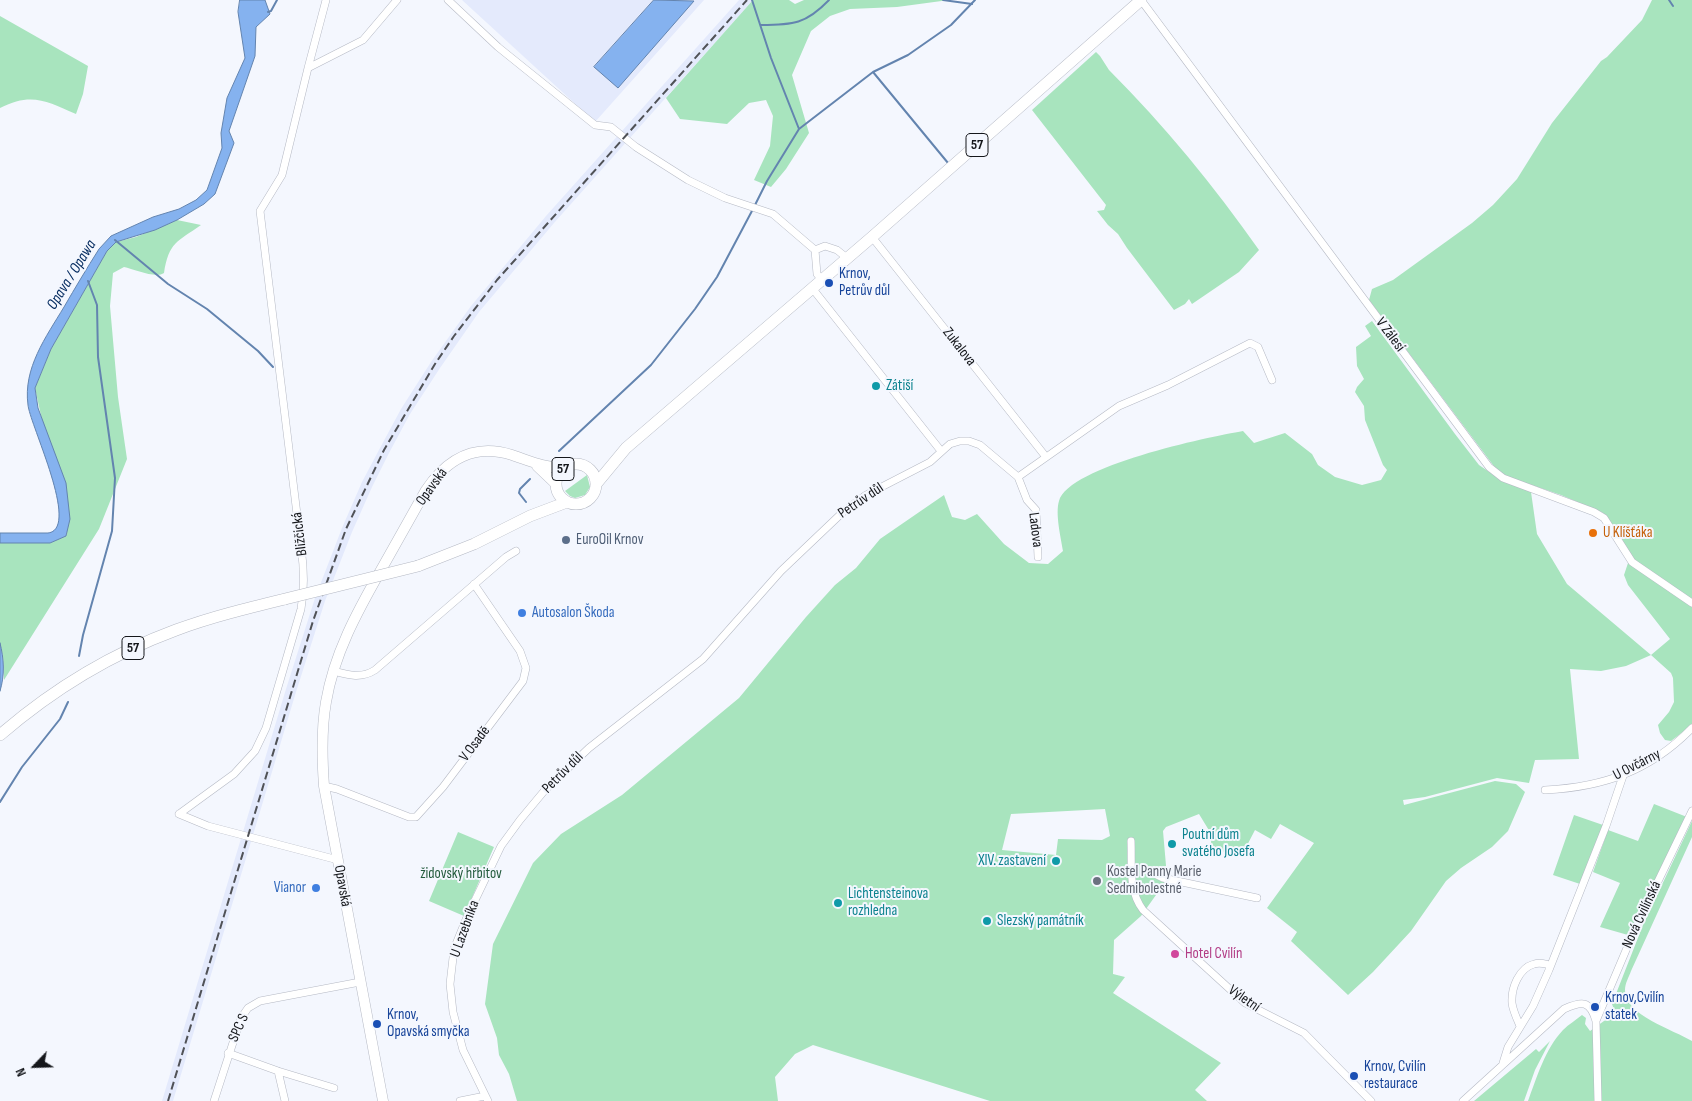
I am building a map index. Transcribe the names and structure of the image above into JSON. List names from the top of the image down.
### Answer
{
  "streets": {
    "main road": ["57", "Opavská"],
    "street": [
      "V Zálesí",
      "Zukalova",
      "Petrův důl",
      "Ladova",
      "Bližčická",
      "V Osadě",
      "U Ovčárny",
      "Nová Cvilínská",
      "U Lazebníka",
      "Výletní",
      "SPC S"
    ]
  },
  "crossings": [
    ["57", "V Zálesí"],
    ["57", "Zukalova"],
    ["57", "Opavská"],
    ["Opavská", "Bližčická"],
    ["Opavská", "V Osadě"],
    ["Opavská", "SPC S"],
    ["Petrův důl", "Ladova"],
    ["Petrův důl", "U Lazebníka"]
  ],
  "water": ["Opava / Opawa"],
  "parks": ["židovský hřbitov"],
  "places": [
    "Krnov, Petrův důl",
    "Zátiší",
    "U Klíšťáka",
    "EuroOil Krnov",
    "Autosalon Škoda",
    "Poutní dům svatého Josefa",
    "XIV. zastavení",
    "Kostel Panny Marie Sedmibolestné",
    "Vianor",
    "Lichtensteinova rozhledna",
    "Slezský památník",
    "Hotel Cvilín",
    "Krnov,Cvilín statek",
    "Krnov, Opavská smyčka",
    "Krnov, Cvilín restaurace"
  ],
  "north": "bottom left"
}
